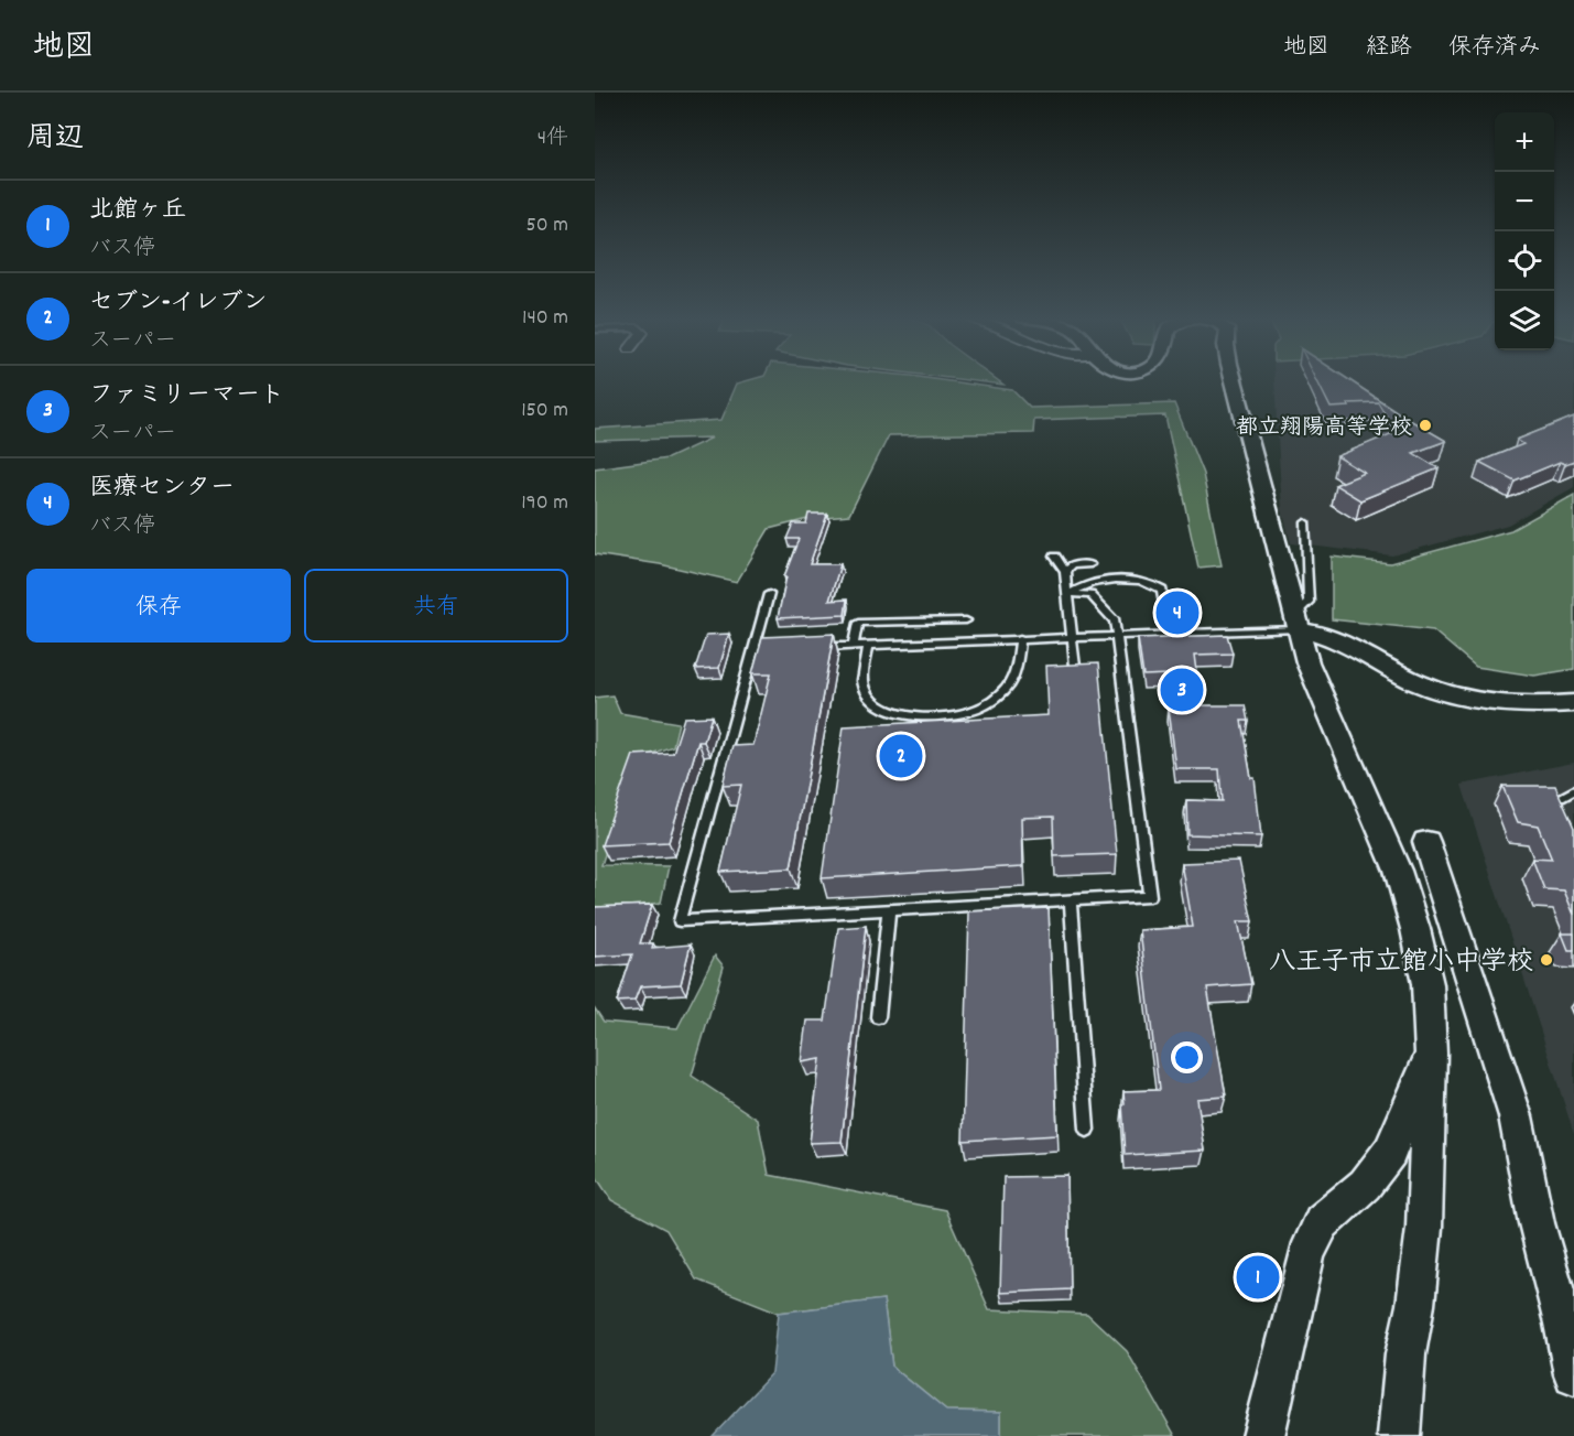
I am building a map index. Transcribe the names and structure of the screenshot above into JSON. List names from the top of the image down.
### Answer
{
  "places": ["都立翔陽高等学校", "八王子市立館小中学校"],
  "page": {
    "header": "地図",
    "nav": ["地図", "経路", "保存済み"],
    "heading": ["周辺", "4件"],
    "map_buttons": ["+", "−"],
    "list": [
      {
        "mark": "1",
        "name": "北館ヶ丘",
        "note": "バス停",
        "value": "50 m"
      },
      {
        "mark": "2",
        "name": "セブン-イレブン",
        "note": "スーパー",
        "value": "140 m"
      },
      {
        "mark": "3",
        "name": "ファミリーマート",
        "note": "スーパー",
        "value": "150 m"
      },
      {
        "mark": "4",
        "name": "医療センター",
        "note": "バス停",
        "value": "190 m"
      }
    ],
    "buttons": ["保存", "共有"],
    "pins": [
      "4",
      "3",
      "2",
      "1"
    ]
  }
}
